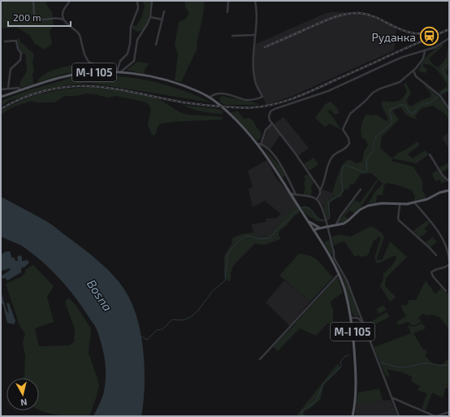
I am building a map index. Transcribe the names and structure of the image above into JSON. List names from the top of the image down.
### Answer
{
  "streets": {
    "main road": ["M-I 105"]
  },
  "water": ["Bosna"],
  "places": {
    "station": ["Руданка"]
  },
  "scale_bar": "200 m",
  "north": "bottom"
}
